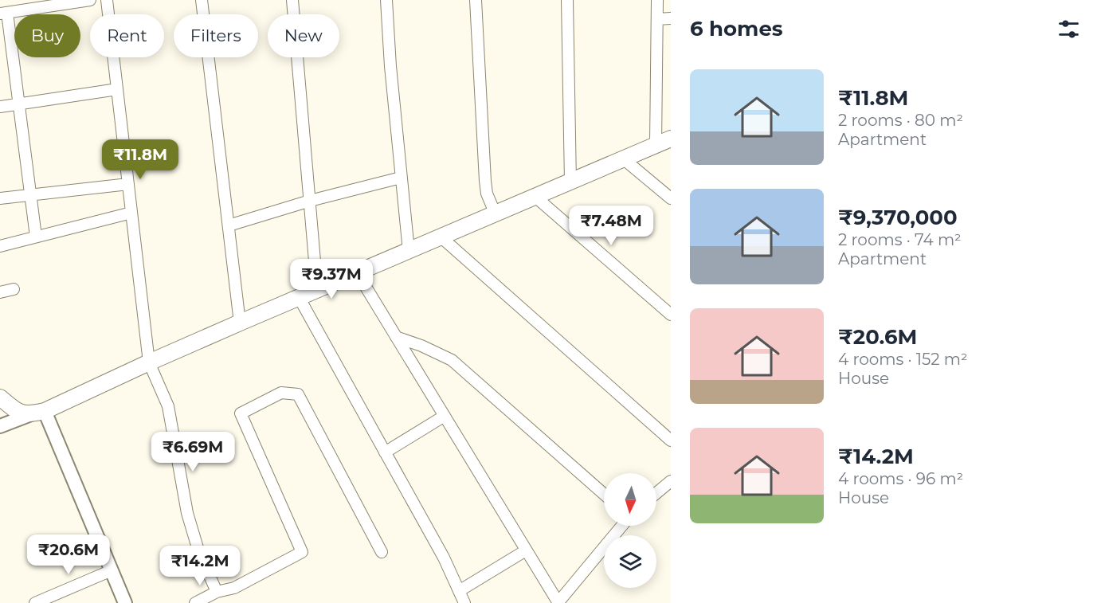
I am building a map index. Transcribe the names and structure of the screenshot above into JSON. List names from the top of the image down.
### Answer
{
  "north": "bottom",
  "page": {
    "heading": "6 homes",
    "chip": [
      "Buy",
      "Rent",
      "Filters",
      "New"
    ],
    "list": [
      {
        "name": "₹11.8M",
        "note": "2 rooms · 80 m² · Apartment"
      },
      {
        "name": "₹9,370,000",
        "note": "2 rooms · 74 m² · Apartment"
      },
      {
        "name": "₹20.6M",
        "note": "4 rooms · 152 m² · House"
      },
      {
        "name": "₹14.2M",
        "note": "4 rooms · 96 m² · House"
      }
    ],
    "price": [
      "₹11.8M",
      "₹7.48M",
      "₹9.37M",
      "₹6.69M",
      "₹20.6M",
      "₹14.2M"
    ]
  }
}
